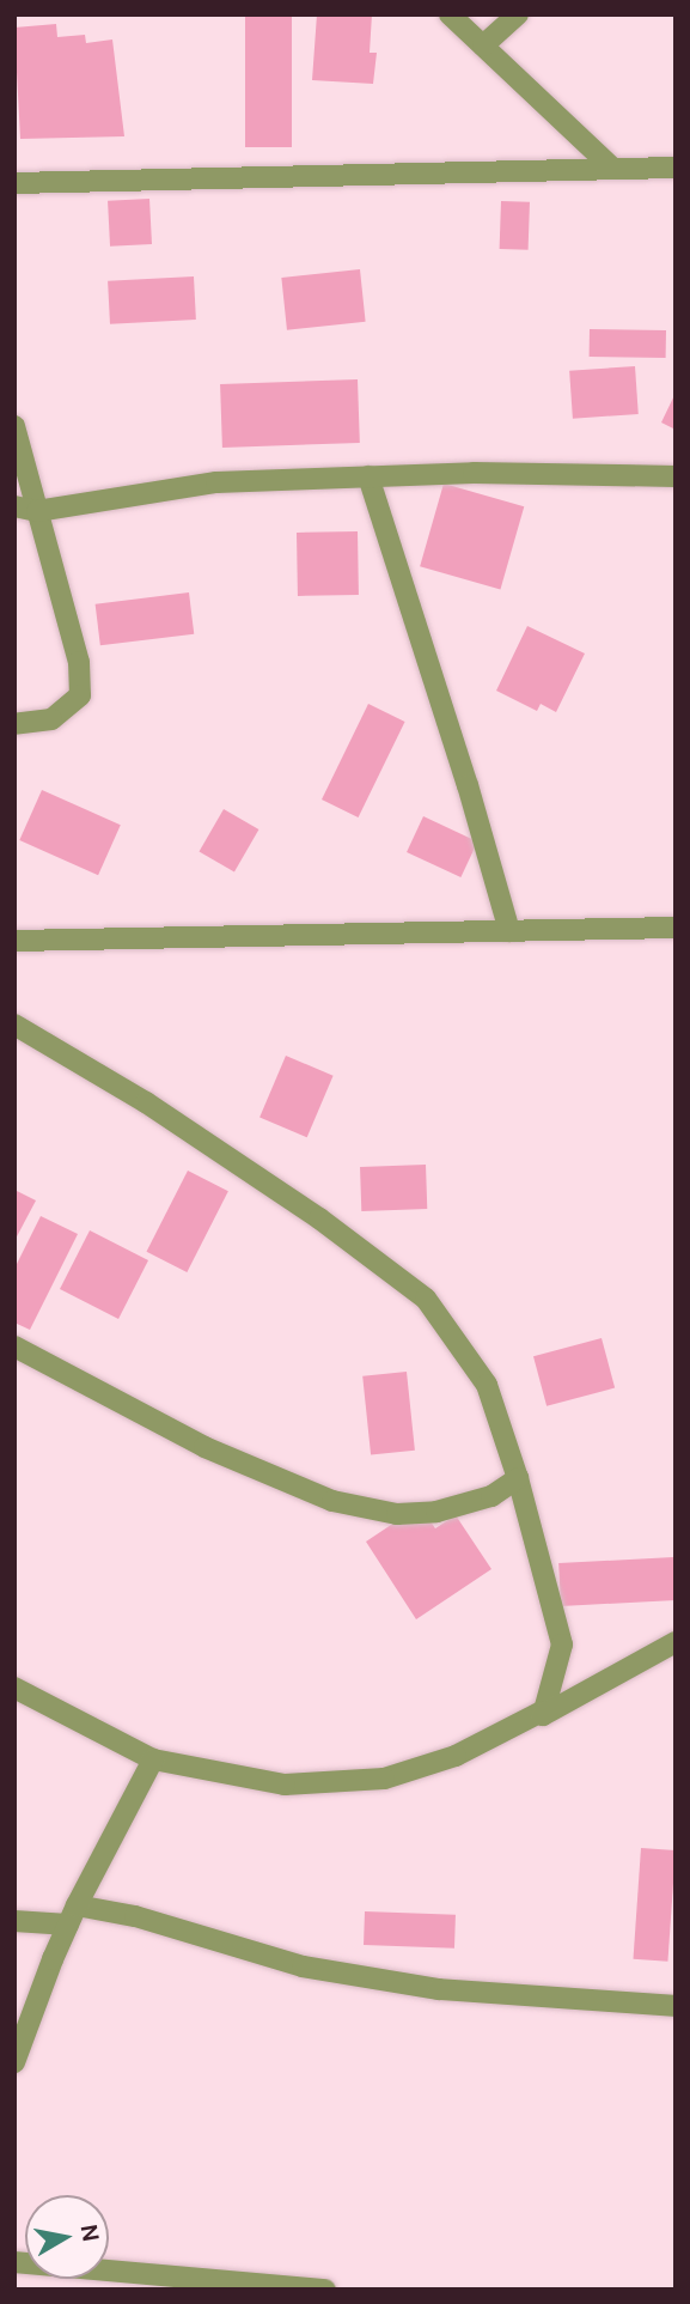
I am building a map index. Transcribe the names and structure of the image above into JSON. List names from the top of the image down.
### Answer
{
  "north": "right"
}
